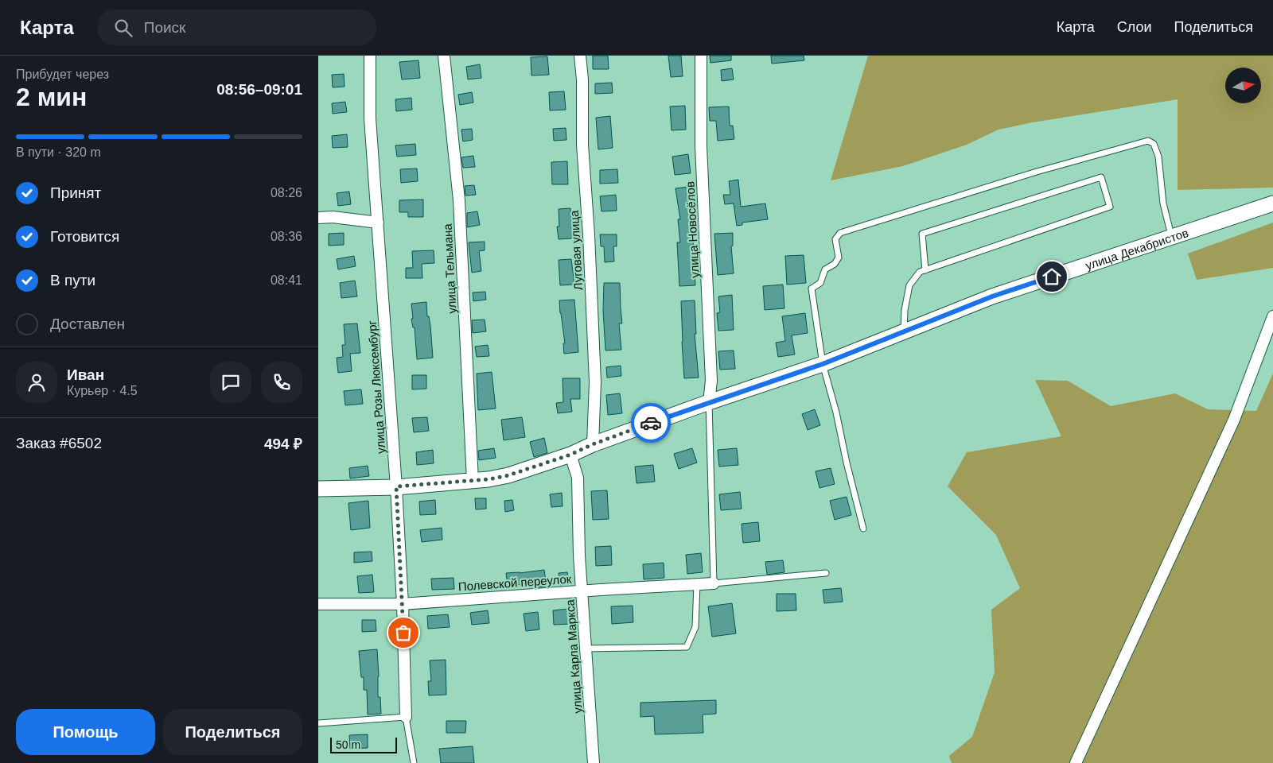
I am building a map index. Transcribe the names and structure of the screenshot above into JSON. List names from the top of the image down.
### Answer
{
  "streets": {
    "street": [
      "улица Новосёлов",
      "улица Декабристов",
      "Луговая улица",
      "улица Тельмана",
      "улица Розы Люксембург",
      "Полевской переулок",
      "улица Карла Маркса"
    ]
  },
  "crossings": [
    ["улица Новосёлов", "улица Декабристов"],
    ["улица Декабристов", "Луговая улица"],
    ["улица Декабристов", "улица Тельмана"],
    ["улица Декабристов", "улица Розы Люксембург"],
    ["улица Декабристов", "улица Карла Маркса"],
    ["улица Розы Люксембург", "Полевской переулок"],
    ["Полевской переулок", "улица Карла Маркса"]
  ],
  "scale_bar": "50 m",
  "north": "right",
  "page": {
    "header": "Карта",
    "search": "Поиск",
    "nav": ["Карта", "Слои", "Поделиться"],
    "heading": ["2 мин", "Прибудет через", "08:56–09:01"],
    "panel": [
      "Иван",
      "Курьер · 4.5",
      "Заказ #6502",
      "494 ₽"
    ],
    "bar": "В пути · 320 m",
    "list": [
      ["Принят", "08:26"],
      ["Готовится", "08:36"],
      ["В пути", "08:41"],
      "Доставлен"
    ],
    "buttons": ["Помощь", "Поделиться"],
    "scale": "50 m"
  }
}
